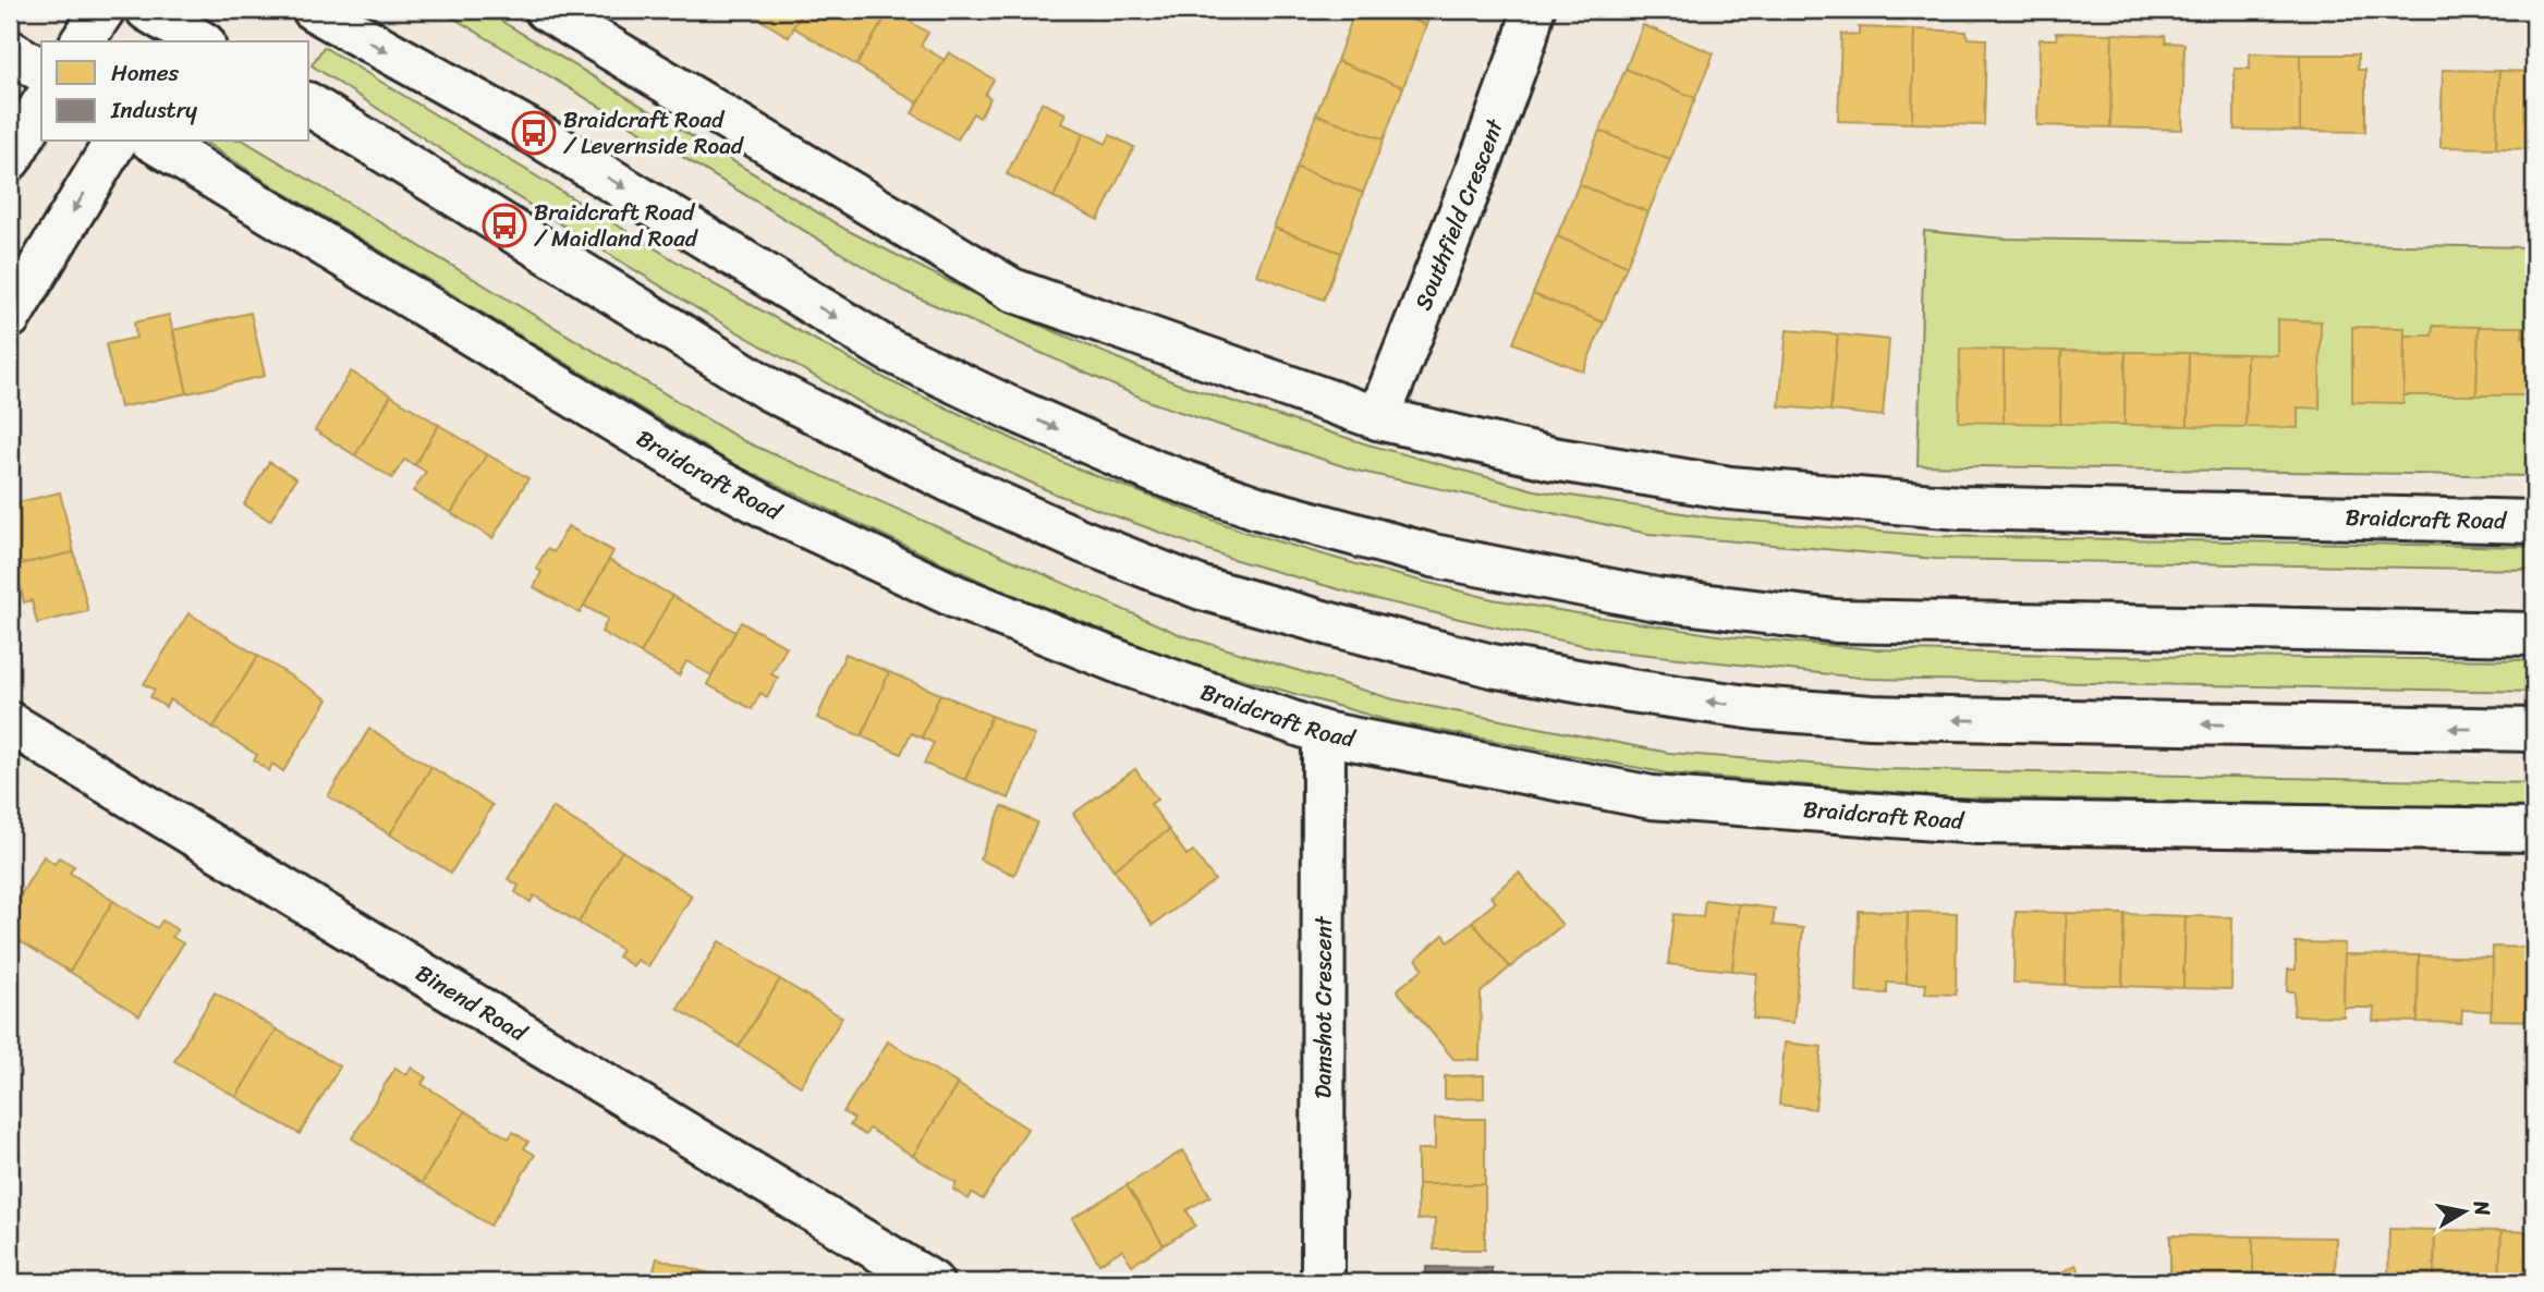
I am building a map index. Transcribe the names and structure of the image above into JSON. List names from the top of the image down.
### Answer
{
  "streets": {
    "street": [
      "Southfield Crescent",
      "Braidcraft Road",
      "Binend Road",
      "Damshot Crescent"
    ]
  },
  "crossings": [
    ["Southfield Crescent", "Braidcraft Road"],
    ["Braidcraft Road", "Damshot Crescent"]
  ],
  "places": {
    "bus stop": ["Braidcraft Road / Levernside Road", "Braidcraft Road / Maidland Road"]
  },
  "legend": ["Homes", "Industry"],
  "north": "right"
}
